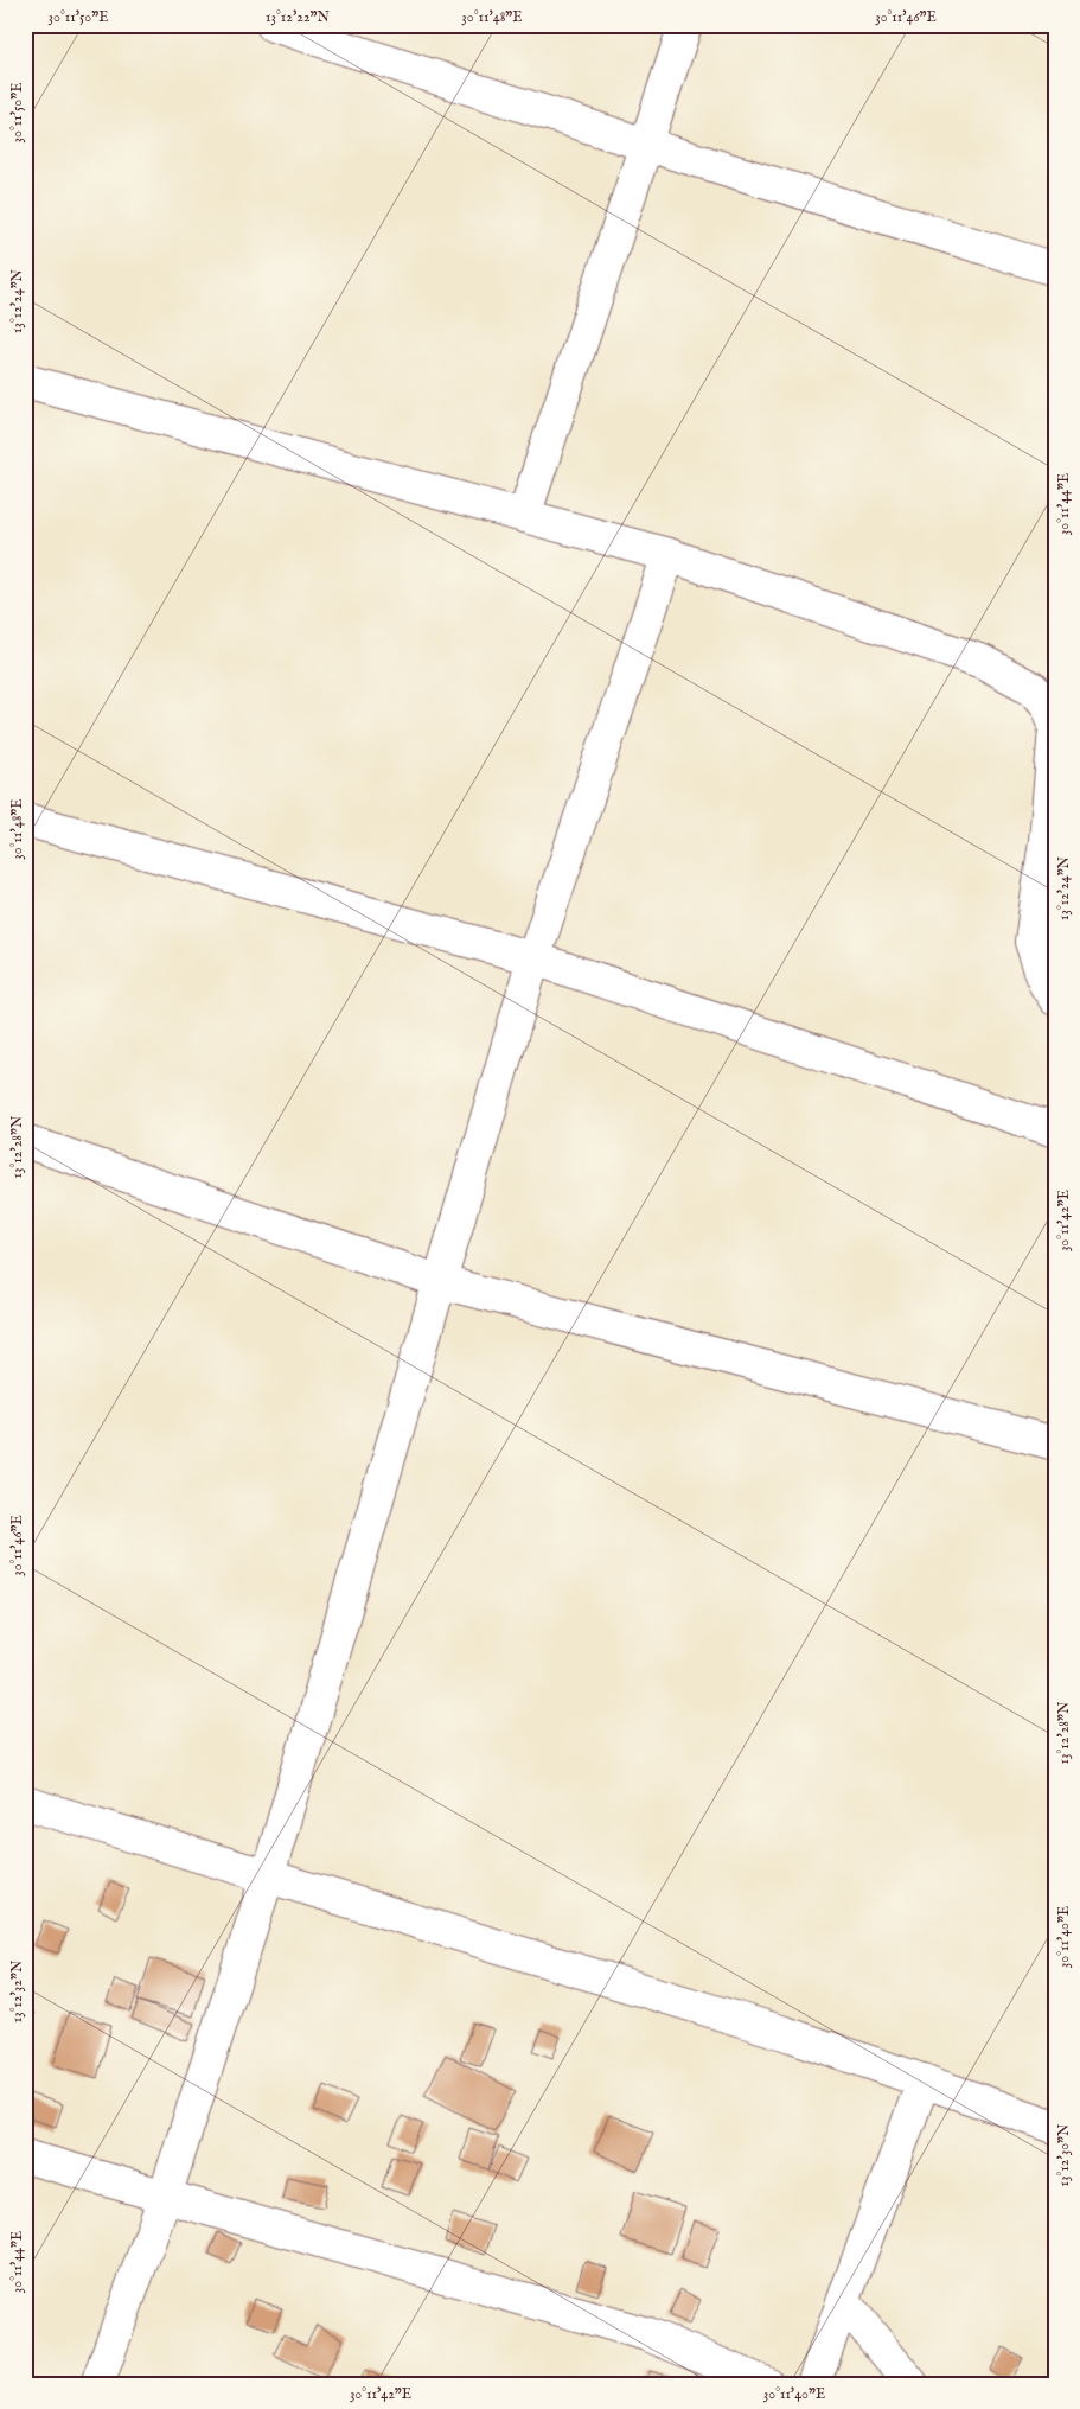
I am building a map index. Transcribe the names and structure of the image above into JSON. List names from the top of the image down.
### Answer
{
  "coordinates": [
    "30°11'50\"E",
    "13°12'22\"N",
    "30°11'48\"E",
    "30°11'46\"E",
    "13°12'24\"N",
    "30°11'44\"E",
    "13°12'28\"N",
    "30°11'42\"E",
    "30°11'40\"E",
    "13°12'32\"N",
    "13°12'30\"N"
  ]
}
